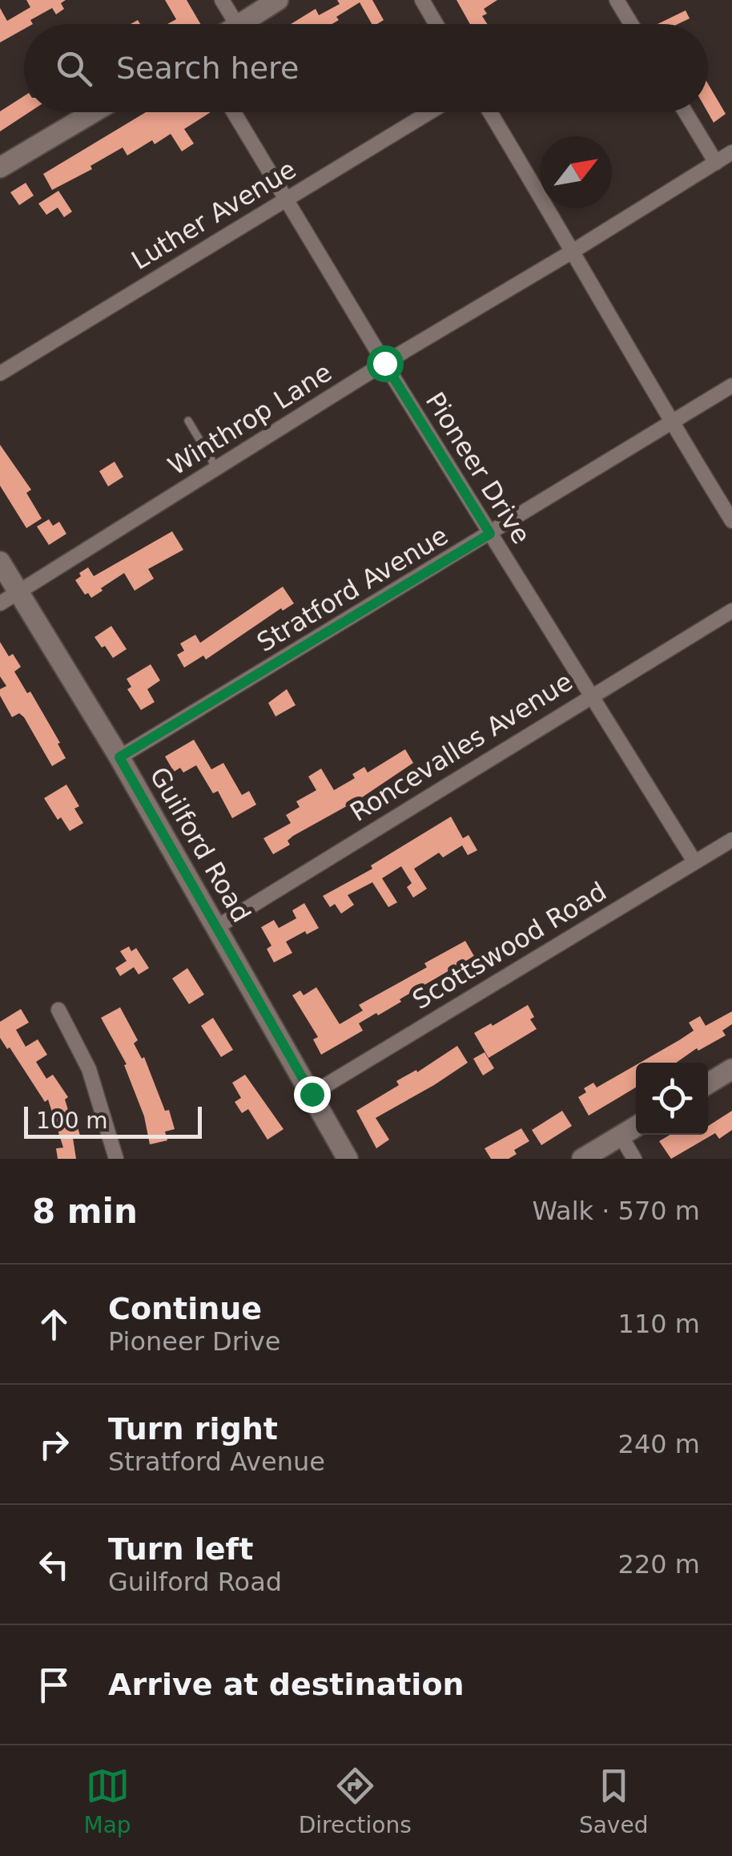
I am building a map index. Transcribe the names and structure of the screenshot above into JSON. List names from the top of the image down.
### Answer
{
  "streets": {
    "street": [
      "Luther Avenue",
      "Winthrop Lane",
      "Pioneer Drive",
      "Stratford Avenue",
      "Roncevalles Avenue",
      "Guilford Road",
      "Scottswood Road"
    ]
  },
  "crossings": [
    ["Luther Avenue", "Pioneer Drive"],
    ["Winthrop Lane", "Pioneer Drive"],
    ["Winthrop Lane", "Guilford Road"],
    ["Pioneer Drive", "Stratford Avenue"],
    ["Pioneer Drive", "Roncevalles Avenue"],
    ["Pioneer Drive", "Scottswood Road"],
    ["Stratford Avenue", "Guilford Road"],
    ["Roncevalles Avenue", "Guilford Road"],
    ["Guilford Road", "Scottswood Road"]
  ],
  "scale_bar": "100 m",
  "north": "top right",
  "page": {
    "search": "Search here",
    "scale": "100 m",
    "heading": ["8 min", "Walk · 570 m"],
    "list": [
      ["Continue", "Pioneer Drive", "110 m"],
      ["Turn right", "Stratford Avenue", "240 m"],
      ["Turn left", "Guilford Road", "220 m"],
      "Arrive at destination"
    ],
    "nav": ["Map", "Directions", "Saved"]
  }
}
